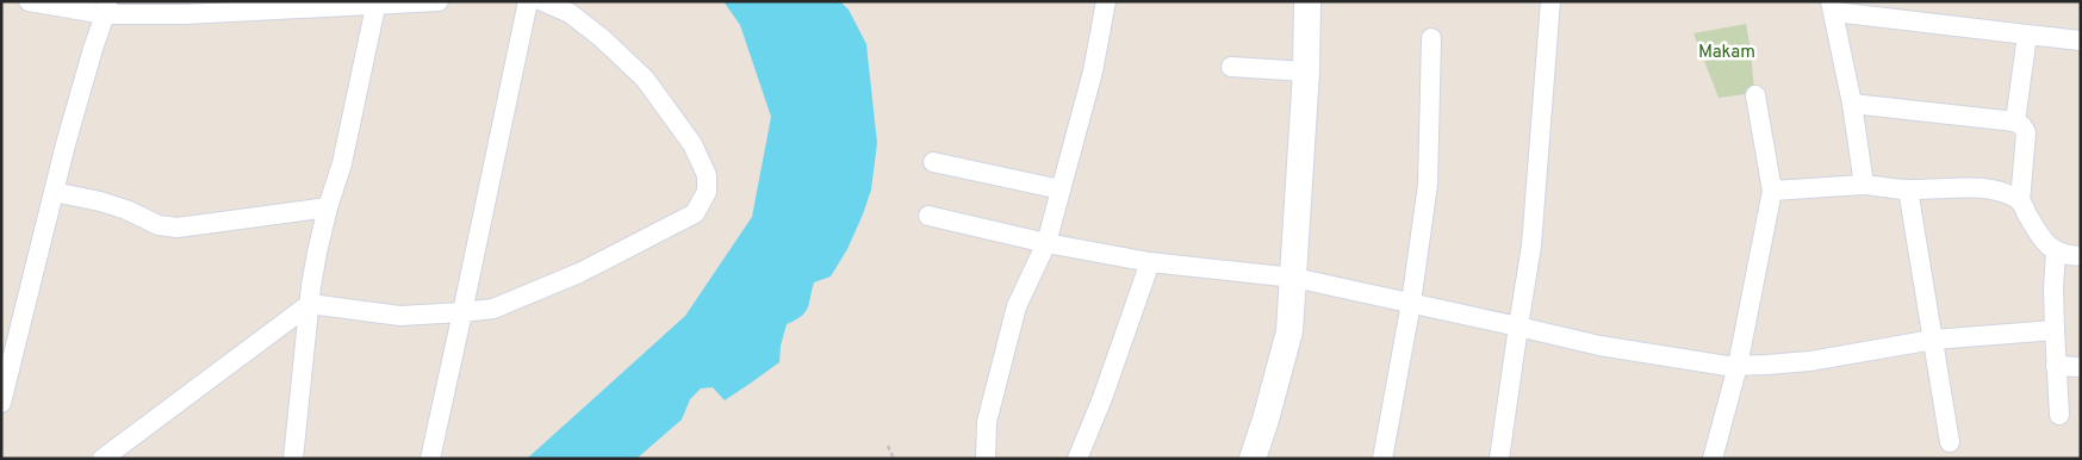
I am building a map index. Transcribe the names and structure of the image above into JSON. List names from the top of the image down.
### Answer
{
  "parks": ["Makam"]
}
